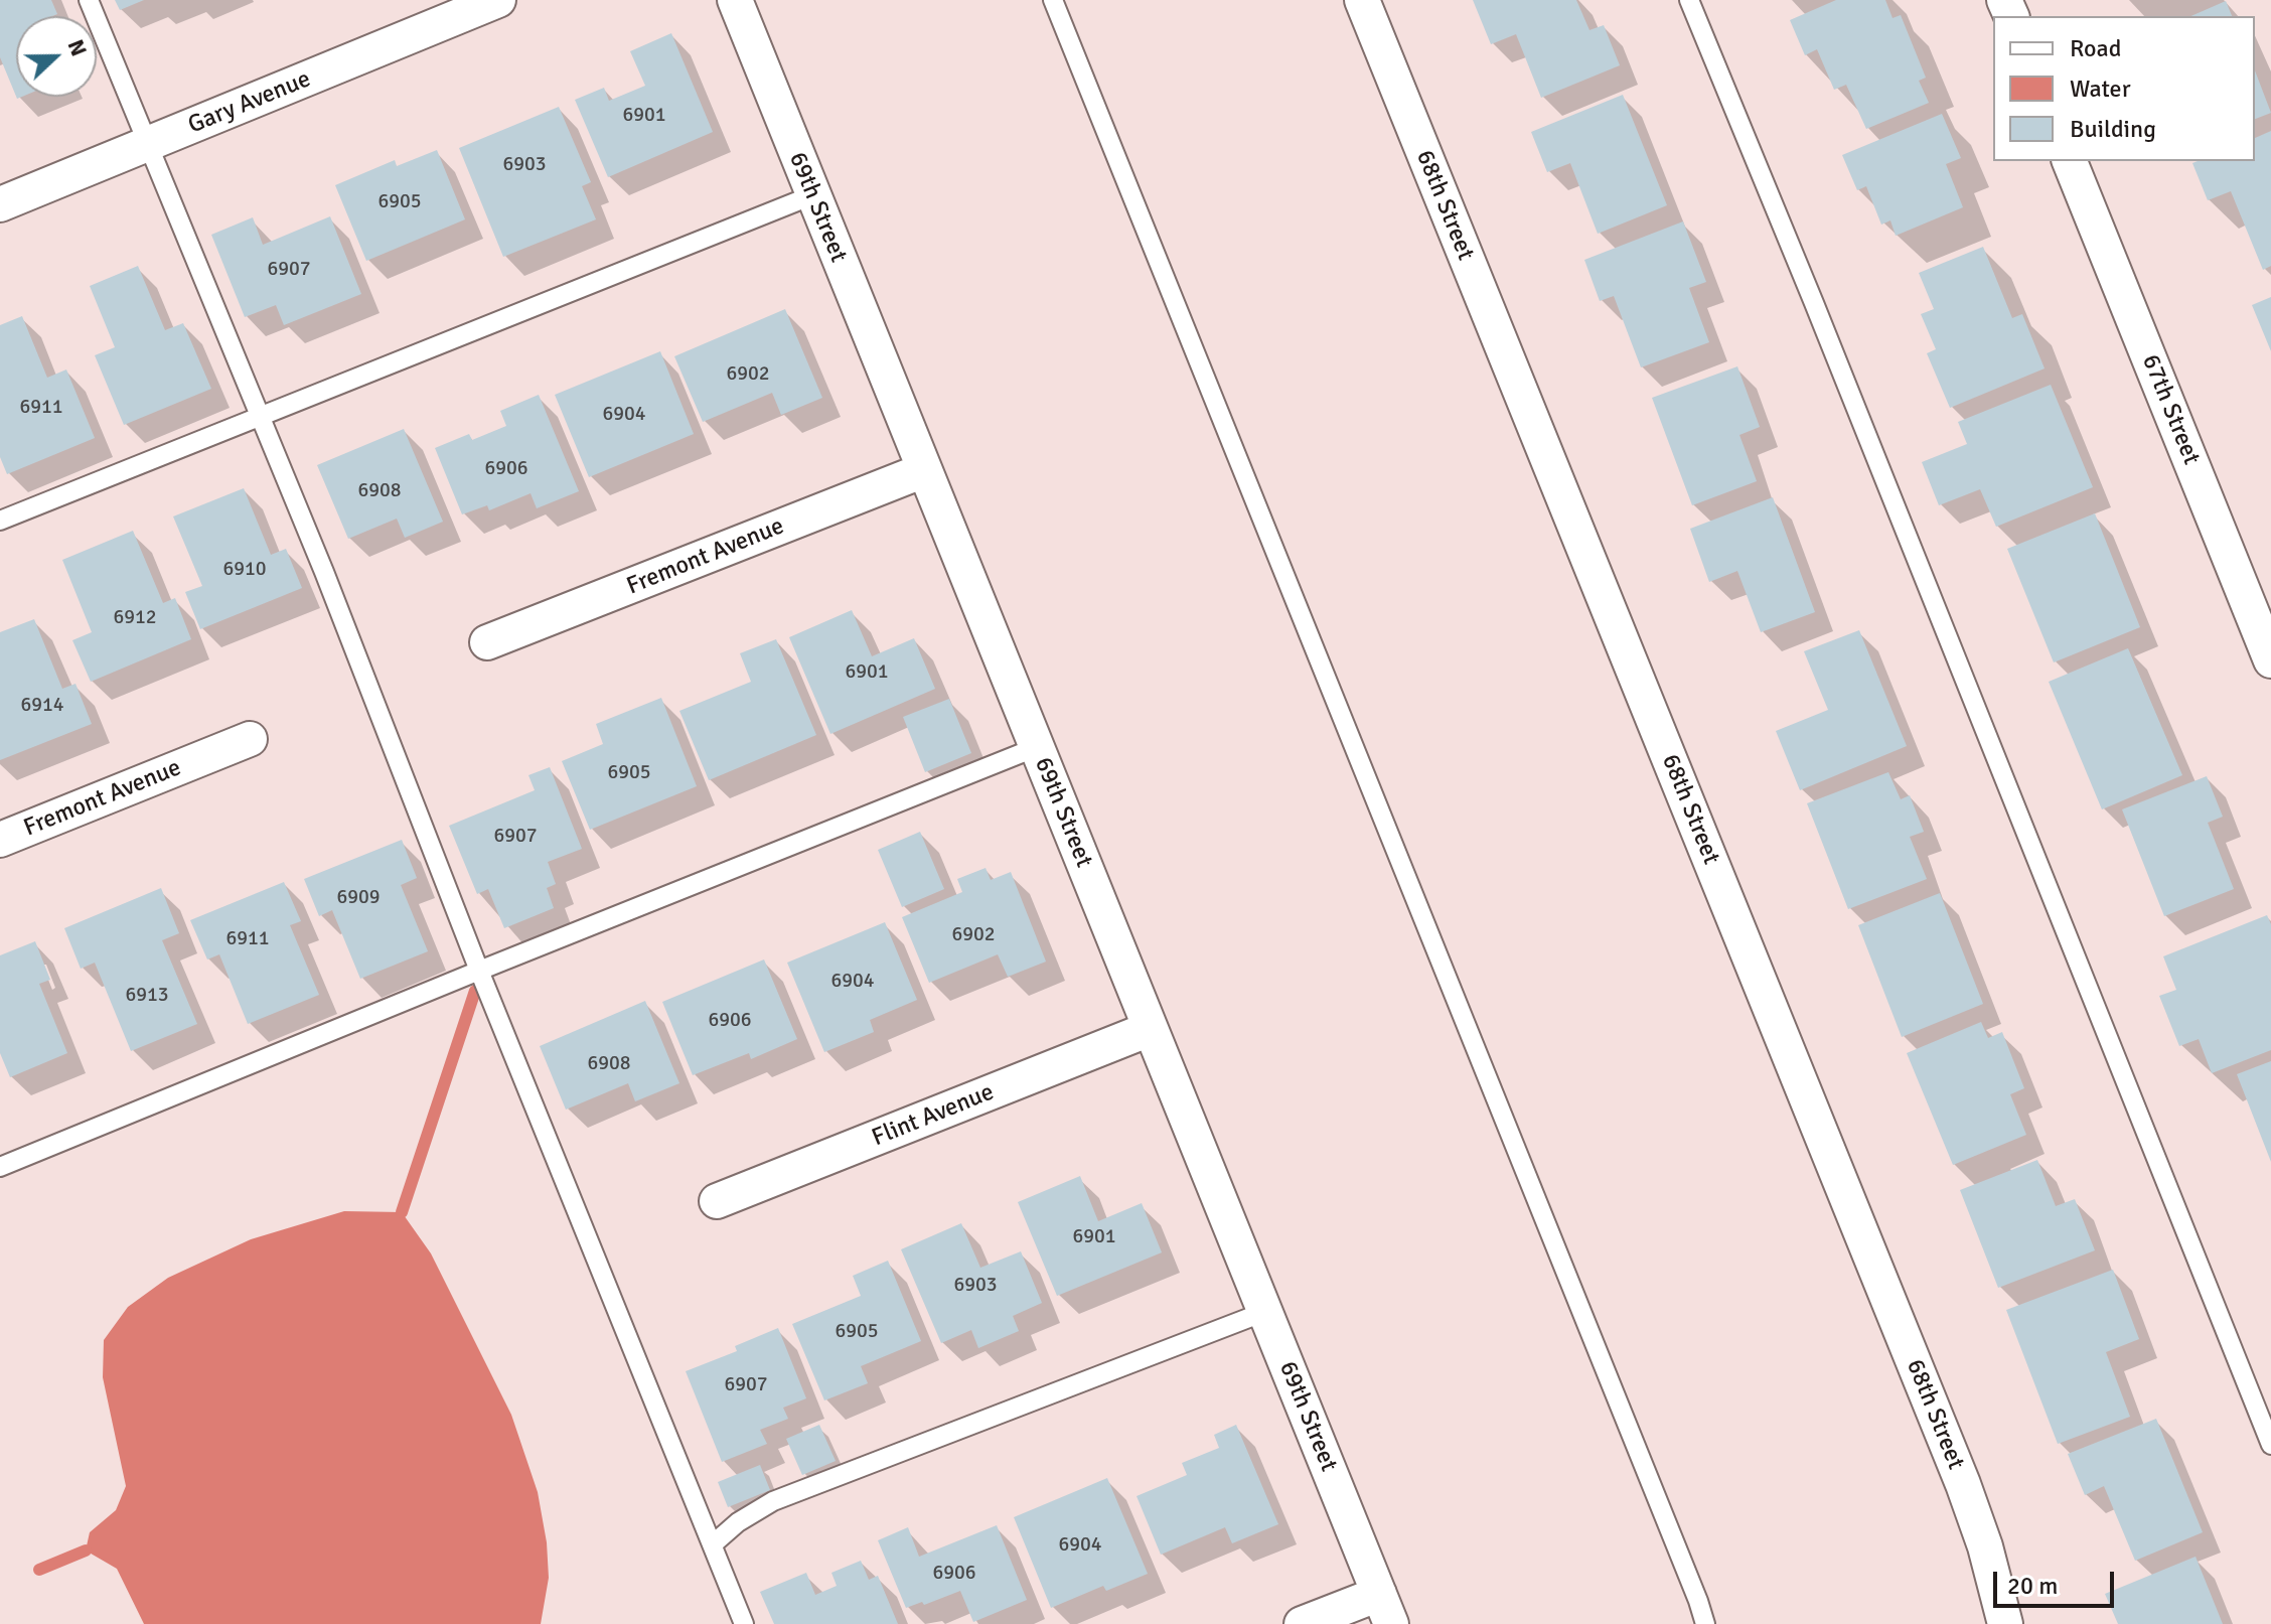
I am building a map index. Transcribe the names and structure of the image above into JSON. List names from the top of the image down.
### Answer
{
  "streets": {
    "street": [
      "Gary Avenue",
      "68th Street",
      "69th Street",
      "67th Street",
      "Fremont Avenue",
      "Flint Avenue"
    ]
  },
  "crossings": [
    ["69th Street", "Fremont Avenue"],
    ["69th Street", "Flint Avenue"]
  ],
  "house_numbers": [
    "6901",
    "6903",
    "6905",
    "6907",
    "6902",
    "6911",
    "6904",
    "6906",
    "6908",
    "6910",
    "6912",
    "6901",
    "6914",
    "6905",
    "6907",
    "6909",
    "6902",
    "6911",
    "6904",
    "6913",
    "6906",
    "6908",
    "6901",
    "6903",
    "6905",
    "6907",
    "6904",
    "6906"
  ],
  "legend": ["Road", "Water", "Building"],
  "scale_bar": "20 m",
  "north": "right"
}
